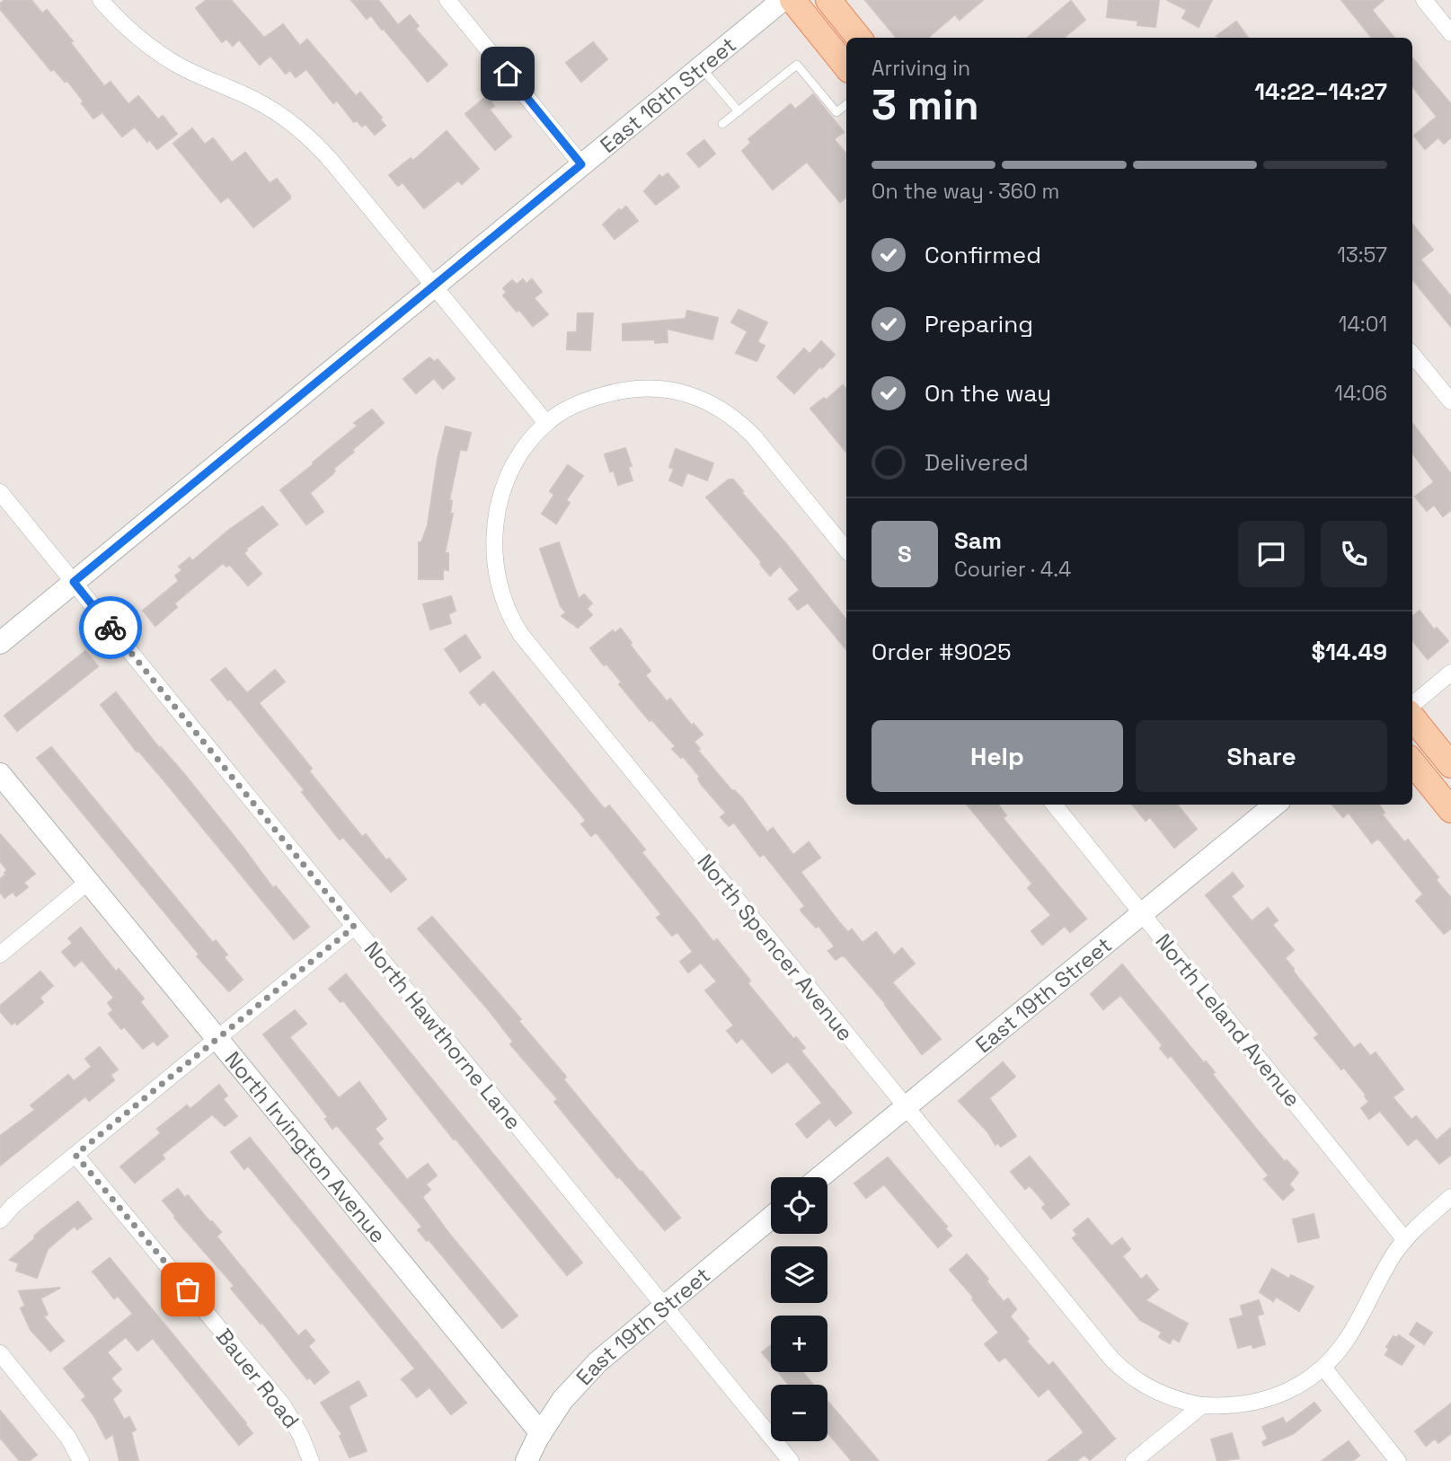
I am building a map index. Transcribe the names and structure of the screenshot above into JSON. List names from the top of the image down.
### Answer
{
  "streets": {
    "street": [
      "East 16th Street",
      "North Spencer Avenue",
      "East 19th Street",
      "North Leland Avenue",
      "North Hawthorne Lane",
      "North Irvington Avenue",
      "Bauer Road"
    ]
  },
  "crossings": [
    ["East 16th Street", "North Hawthorne Lane"],
    ["North Spencer Avenue", "East 19th Street"],
    ["North Spencer Avenue", "North Leland Avenue"],
    ["East 19th Street", "North Leland Avenue"],
    ["East 19th Street", "North Hawthorne Lane"],
    ["East 19th Street", "North Irvington Avenue"]
  ],
  "page": {
    "heading": ["3 min", "Arriving in", "14:22–14:27"],
    "panel": [
      "Sam",
      "Courier · 4.4",
      "Order #9025",
      "$14.49"
    ],
    "bar": "On the way · 360 m",
    "list": [
      ["Confirmed", "13:57"],
      ["Preparing", "14:01"],
      ["On the way", "14:06"],
      "Delivered"
    ],
    "round": "S",
    "buttons": ["Help", "Share"],
    "map_buttons": ["+", "−"]
  }
}
